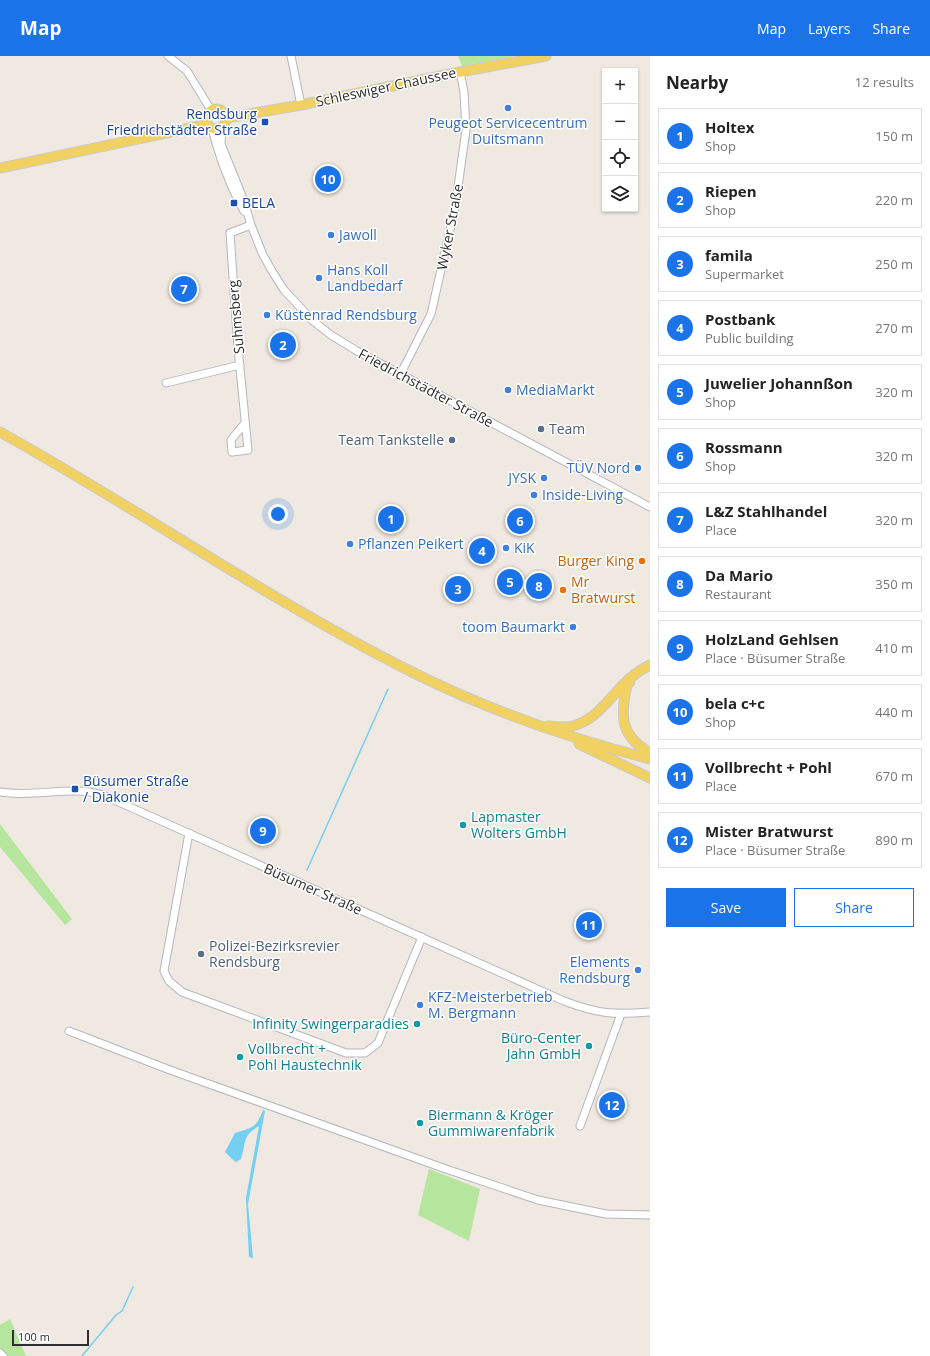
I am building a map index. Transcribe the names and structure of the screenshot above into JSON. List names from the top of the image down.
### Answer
{
  "streets": {
    "main road": ["Schleswiger Chaussee"],
    "street": [
      "Wyker Straße",
      "Suhmsberg",
      "Friedrichstädter Straße",
      "Büsumer Straße"
    ]
  },
  "crossings": [
    ["Schleswiger Chaussee", "Wyker Straße"],
    ["Schleswiger Chaussee", "Friedrichstädter Straße"],
    ["Wyker Straße", "Friedrichstädter Straße"],
    ["Suhmsberg", "Friedrichstädter Straße"]
  ],
  "places": {
    "other": [
      "Peugeot Servicecentrum Duitsmann",
      "Jawoll",
      "Hans Koll Landbedarf",
      "Küstenrad Rendsburg",
      "MediaMarkt",
      "Team",
      "Team Tankstelle",
      "TÜV Nord",
      "JYSK",
      "Inside-Living",
      "Pflanzen Peikert",
      "KiK",
      "Burger King",
      "Mr Bratwurst",
      "toom Baumarkt",
      "Lapmaster Wolters GmbH",
      "Polizei-Bezirksrevier Rendsburg",
      "Elements Rendsburg",
      "KFZ-Meisterbetrieb M. Bergmann",
      "Infinity Swingerparadies",
      "Büro-Center Jahn GmbH",
      "Vollbrecht + Pohl Haustechnik",
      "Biermann & Kröger Gummiwarenfabrik"
    ],
    "transit": ["Rendsburg Friedrichstädter Straße", "BELA", "Büsumer Straße / Diakonie"]
  },
  "scale_bar": "100 m",
  "page": {
    "header": "Map",
    "nav": ["Map", "Layers", "Share"],
    "heading": ["Nearby", "12 results"],
    "map_buttons": ["+", "−"],
    "list": [
      {
        "mark": "1",
        "name": "Holtex",
        "note": "Shop",
        "value": "150 m"
      },
      {
        "mark": "2",
        "name": "Riepen",
        "note": "Shop",
        "value": "220 m"
      },
      {
        "mark": "3",
        "name": "famila",
        "note": "Supermarket",
        "value": "250 m"
      },
      {
        "mark": "4",
        "name": "Postbank",
        "note": "Public building",
        "value": "270 m"
      },
      {
        "mark": "5",
        "name": "Juwelier Johannßon",
        "note": "Shop",
        "value": "320 m"
      },
      {
        "mark": "6",
        "name": "Rossmann",
        "note": "Shop",
        "value": "320 m"
      },
      {
        "mark": "7",
        "name": "L&Z Stahlhandel",
        "note": "Place",
        "value": "320 m"
      },
      {
        "mark": "8",
        "name": "Da Mario",
        "note": "Restaurant",
        "value": "350 m"
      },
      {
        "mark": "9",
        "name": "HolzLand Gehlsen",
        "note": "Place · Büsumer Straße",
        "value": "410 m"
      },
      {
        "mark": "10",
        "name": "bela c+c",
        "note": "Shop",
        "value": "440 m"
      },
      {
        "mark": "11",
        "name": "Vollbrecht + Pohl",
        "note": "Place",
        "value": "670 m"
      },
      {
        "mark": "12",
        "name": "Mister Bratwurst",
        "note": "Place · Büsumer Straße",
        "value": "890 m"
      }
    ],
    "pins": [
      "10",
      "7",
      "2",
      "1",
      "6",
      "4",
      "5",
      "8",
      "3",
      "9",
      "11",
      "12"
    ],
    "buttons": ["Save", "Share"],
    "scale": "100 m"
  }
}
